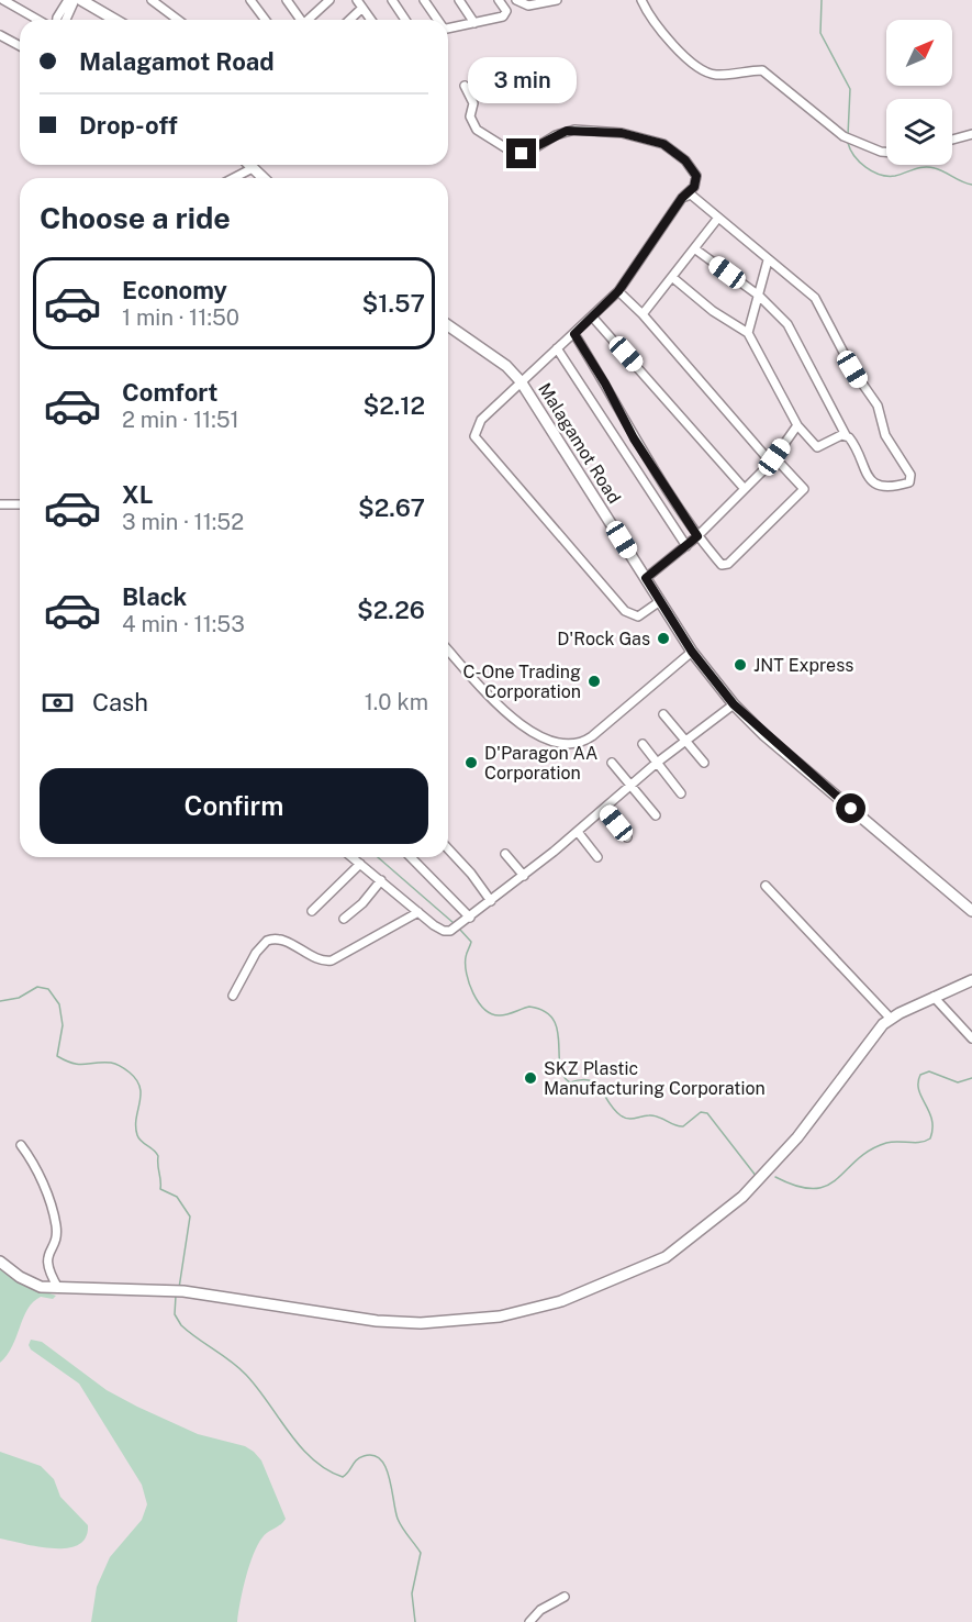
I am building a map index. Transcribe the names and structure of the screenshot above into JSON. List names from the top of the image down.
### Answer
{
  "streets": {
    "street": ["Malagamot Road"]
  },
  "places": [
    "D'Rock Gas",
    "JNT Express",
    "C-One Trading Corporation",
    "D'Paragon AA Corporation",
    "SKZ Plastic Manufacturing Corporation"
  ],
  "north": "top right",
  "page": {
    "banner": ["Malagamot Road", "Drop-off"],
    "bubble": "3 min",
    "heading": "Choose a ride",
    "list": [
      {
        "name": "Economy",
        "note": "1 min · 11:50",
        "value": "$1.57"
      },
      {
        "name": "Comfort",
        "note": "2 min · 11:51",
        "value": "$2.12"
      },
      {
        "name": "XL",
        "note": "3 min · 11:52",
        "value": "$2.67"
      },
      {
        "name": "Black",
        "note": "4 min · 11:53",
        "value": "$2.26"
      }
    ],
    "pay": ["Cash", "1.0 km"],
    "buttons": "Confirm"
  }
}
